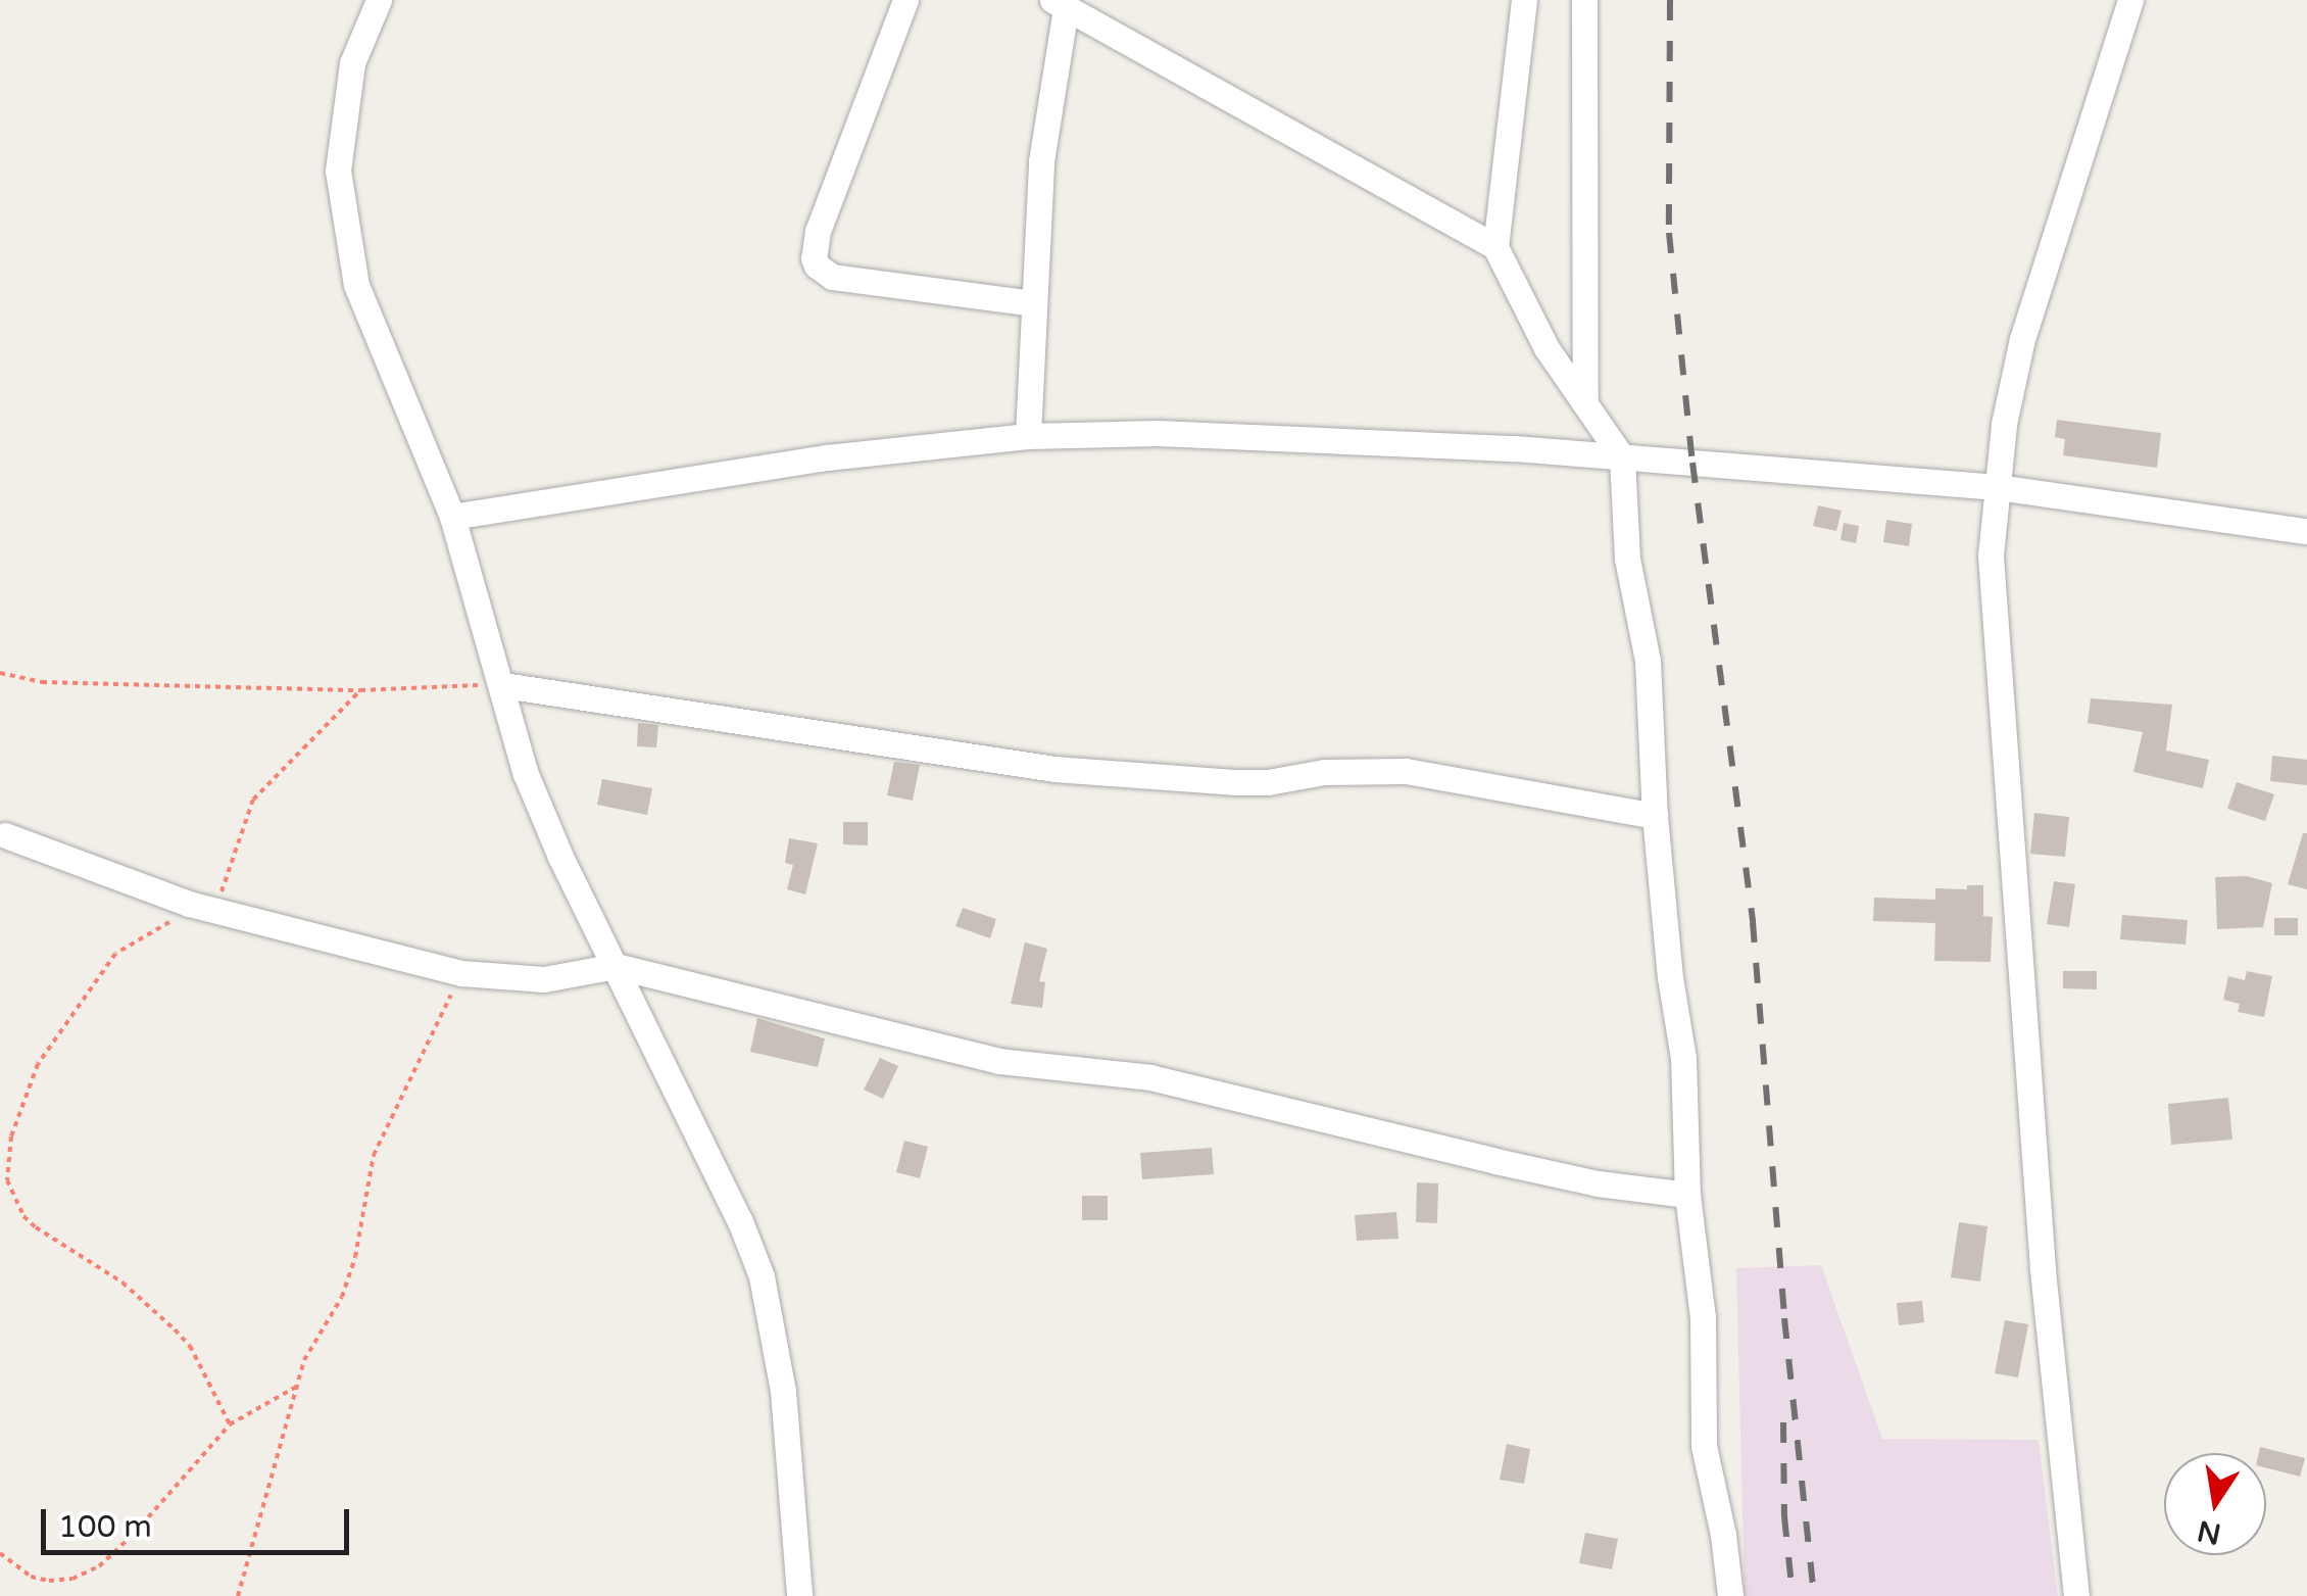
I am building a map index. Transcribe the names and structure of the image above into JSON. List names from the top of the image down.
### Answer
{
  "scale_bar": "100 m",
  "north": "bottom"
}
